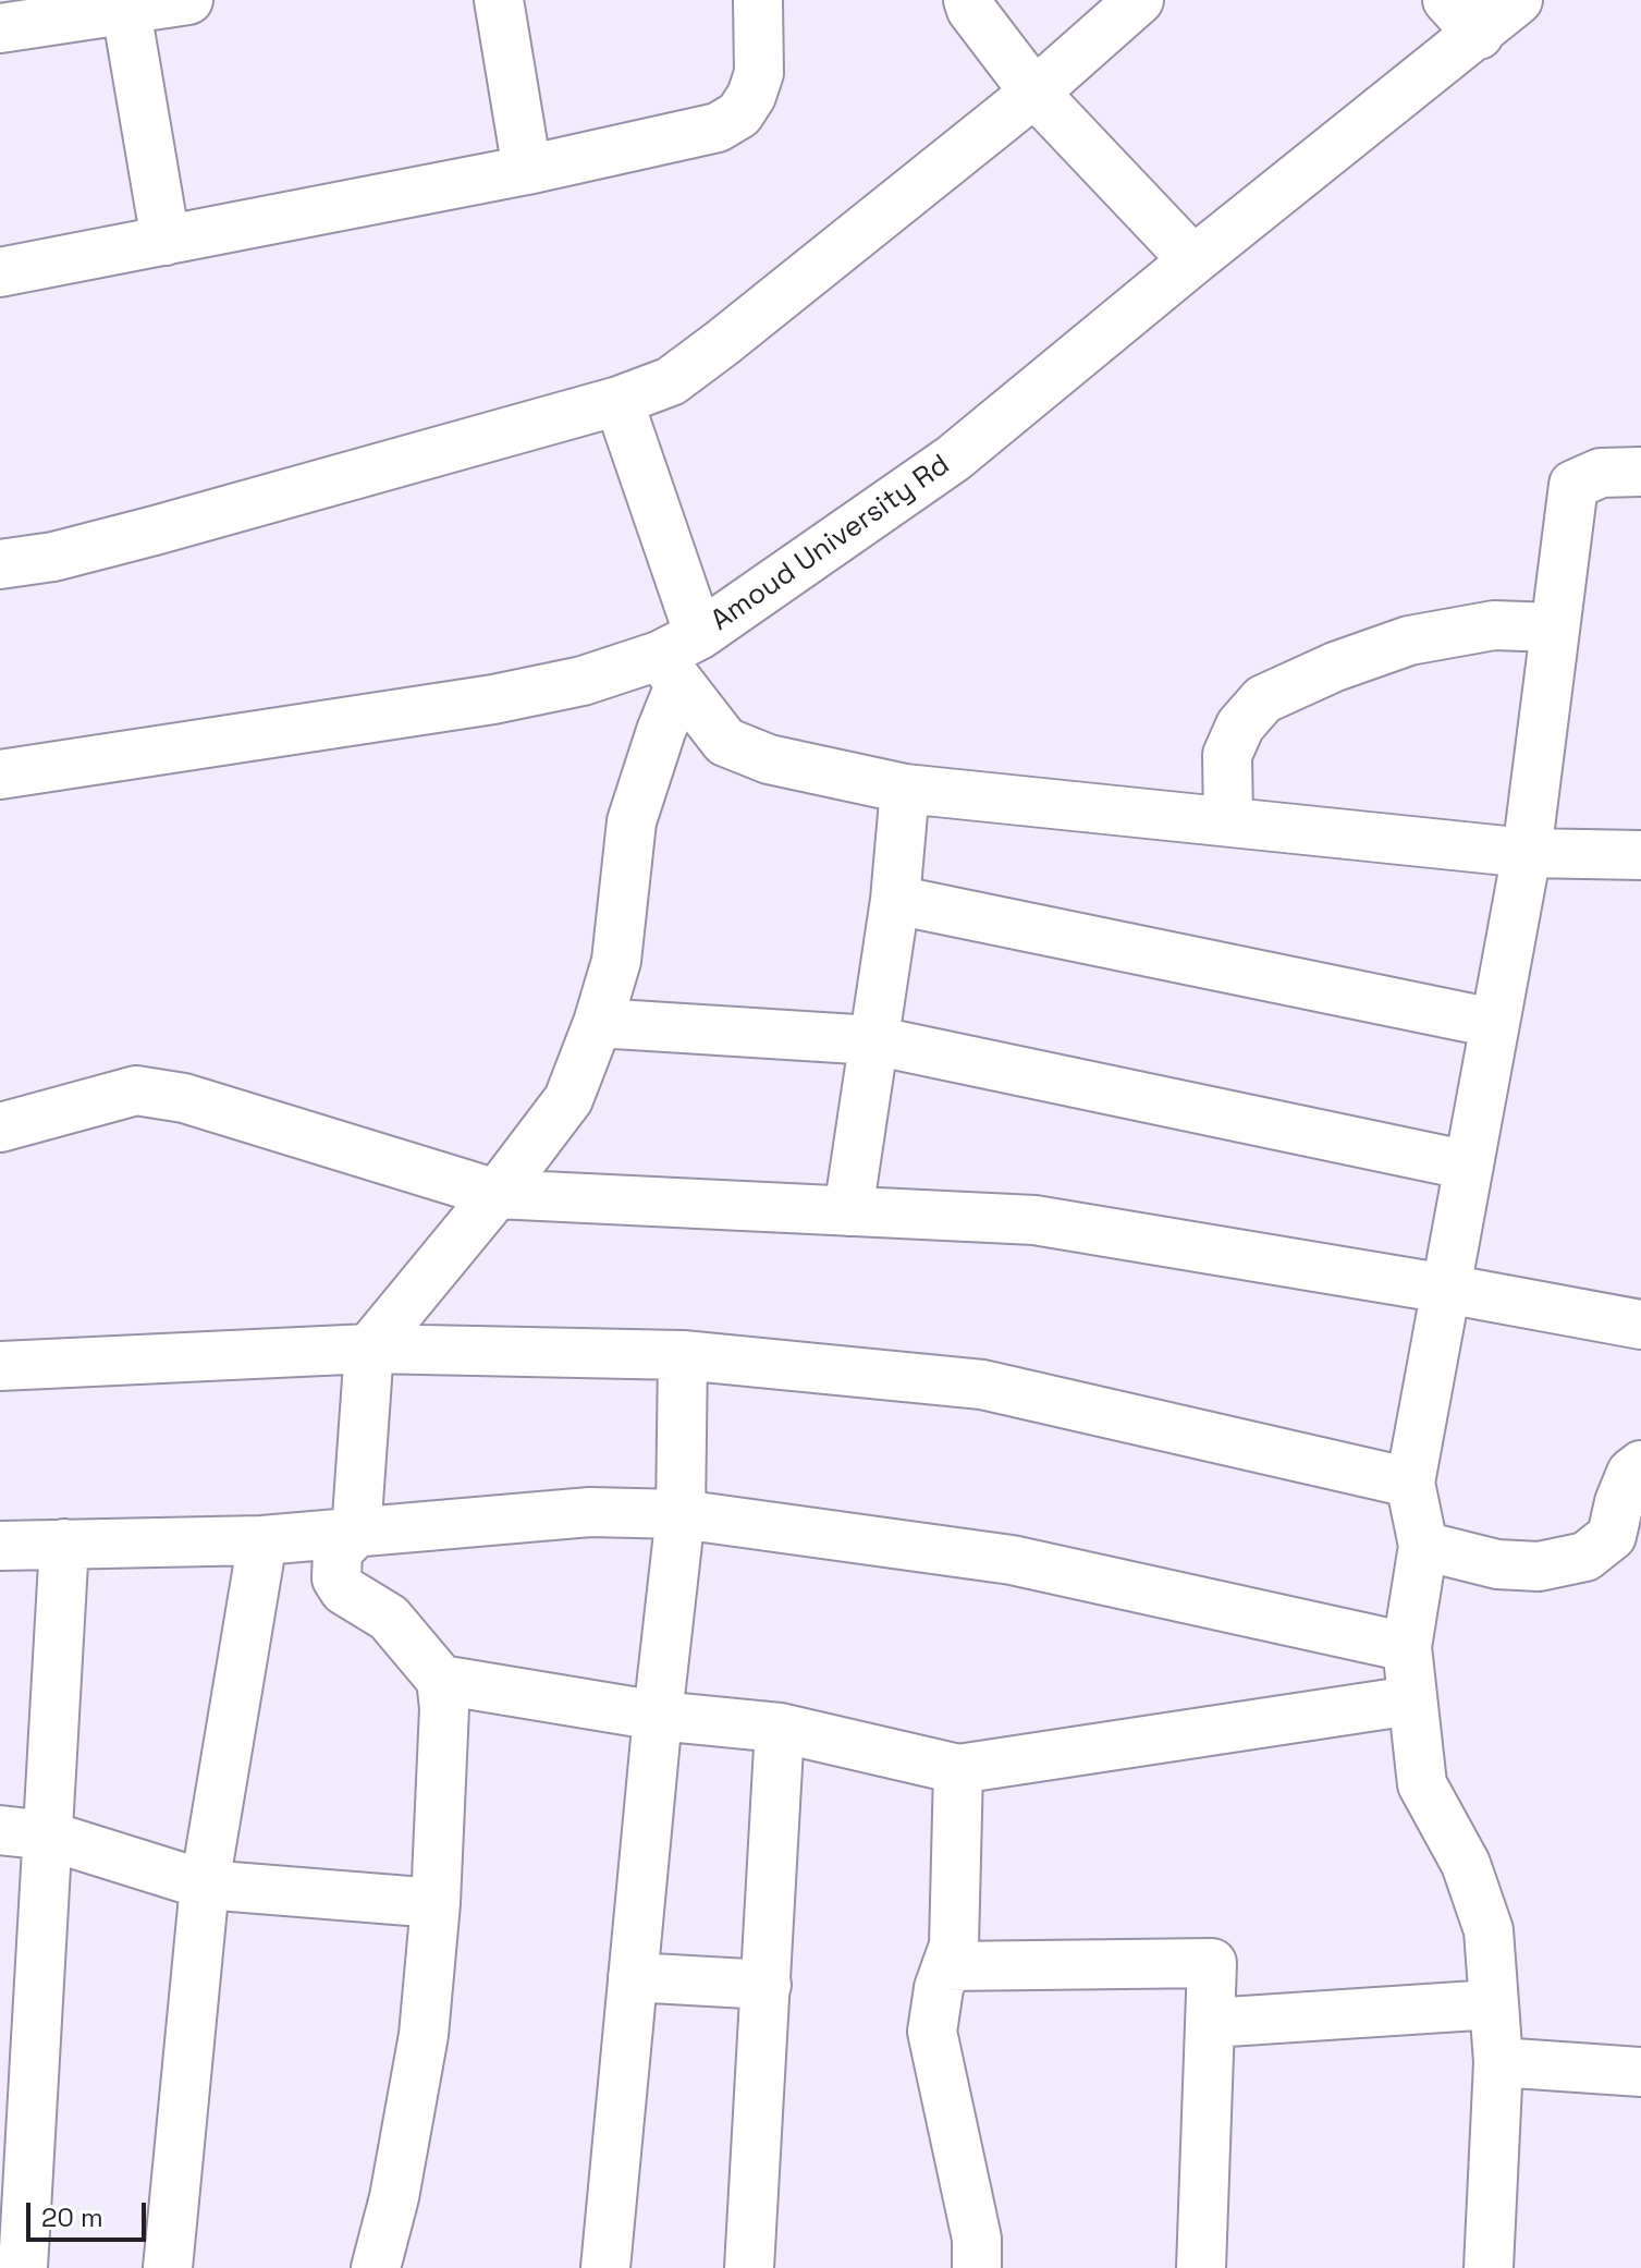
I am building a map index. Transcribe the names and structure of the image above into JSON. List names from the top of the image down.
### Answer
{
  "streets": {
    "street": ["Amoud University Rd"]
  },
  "scale_bar": "20 m"
}
